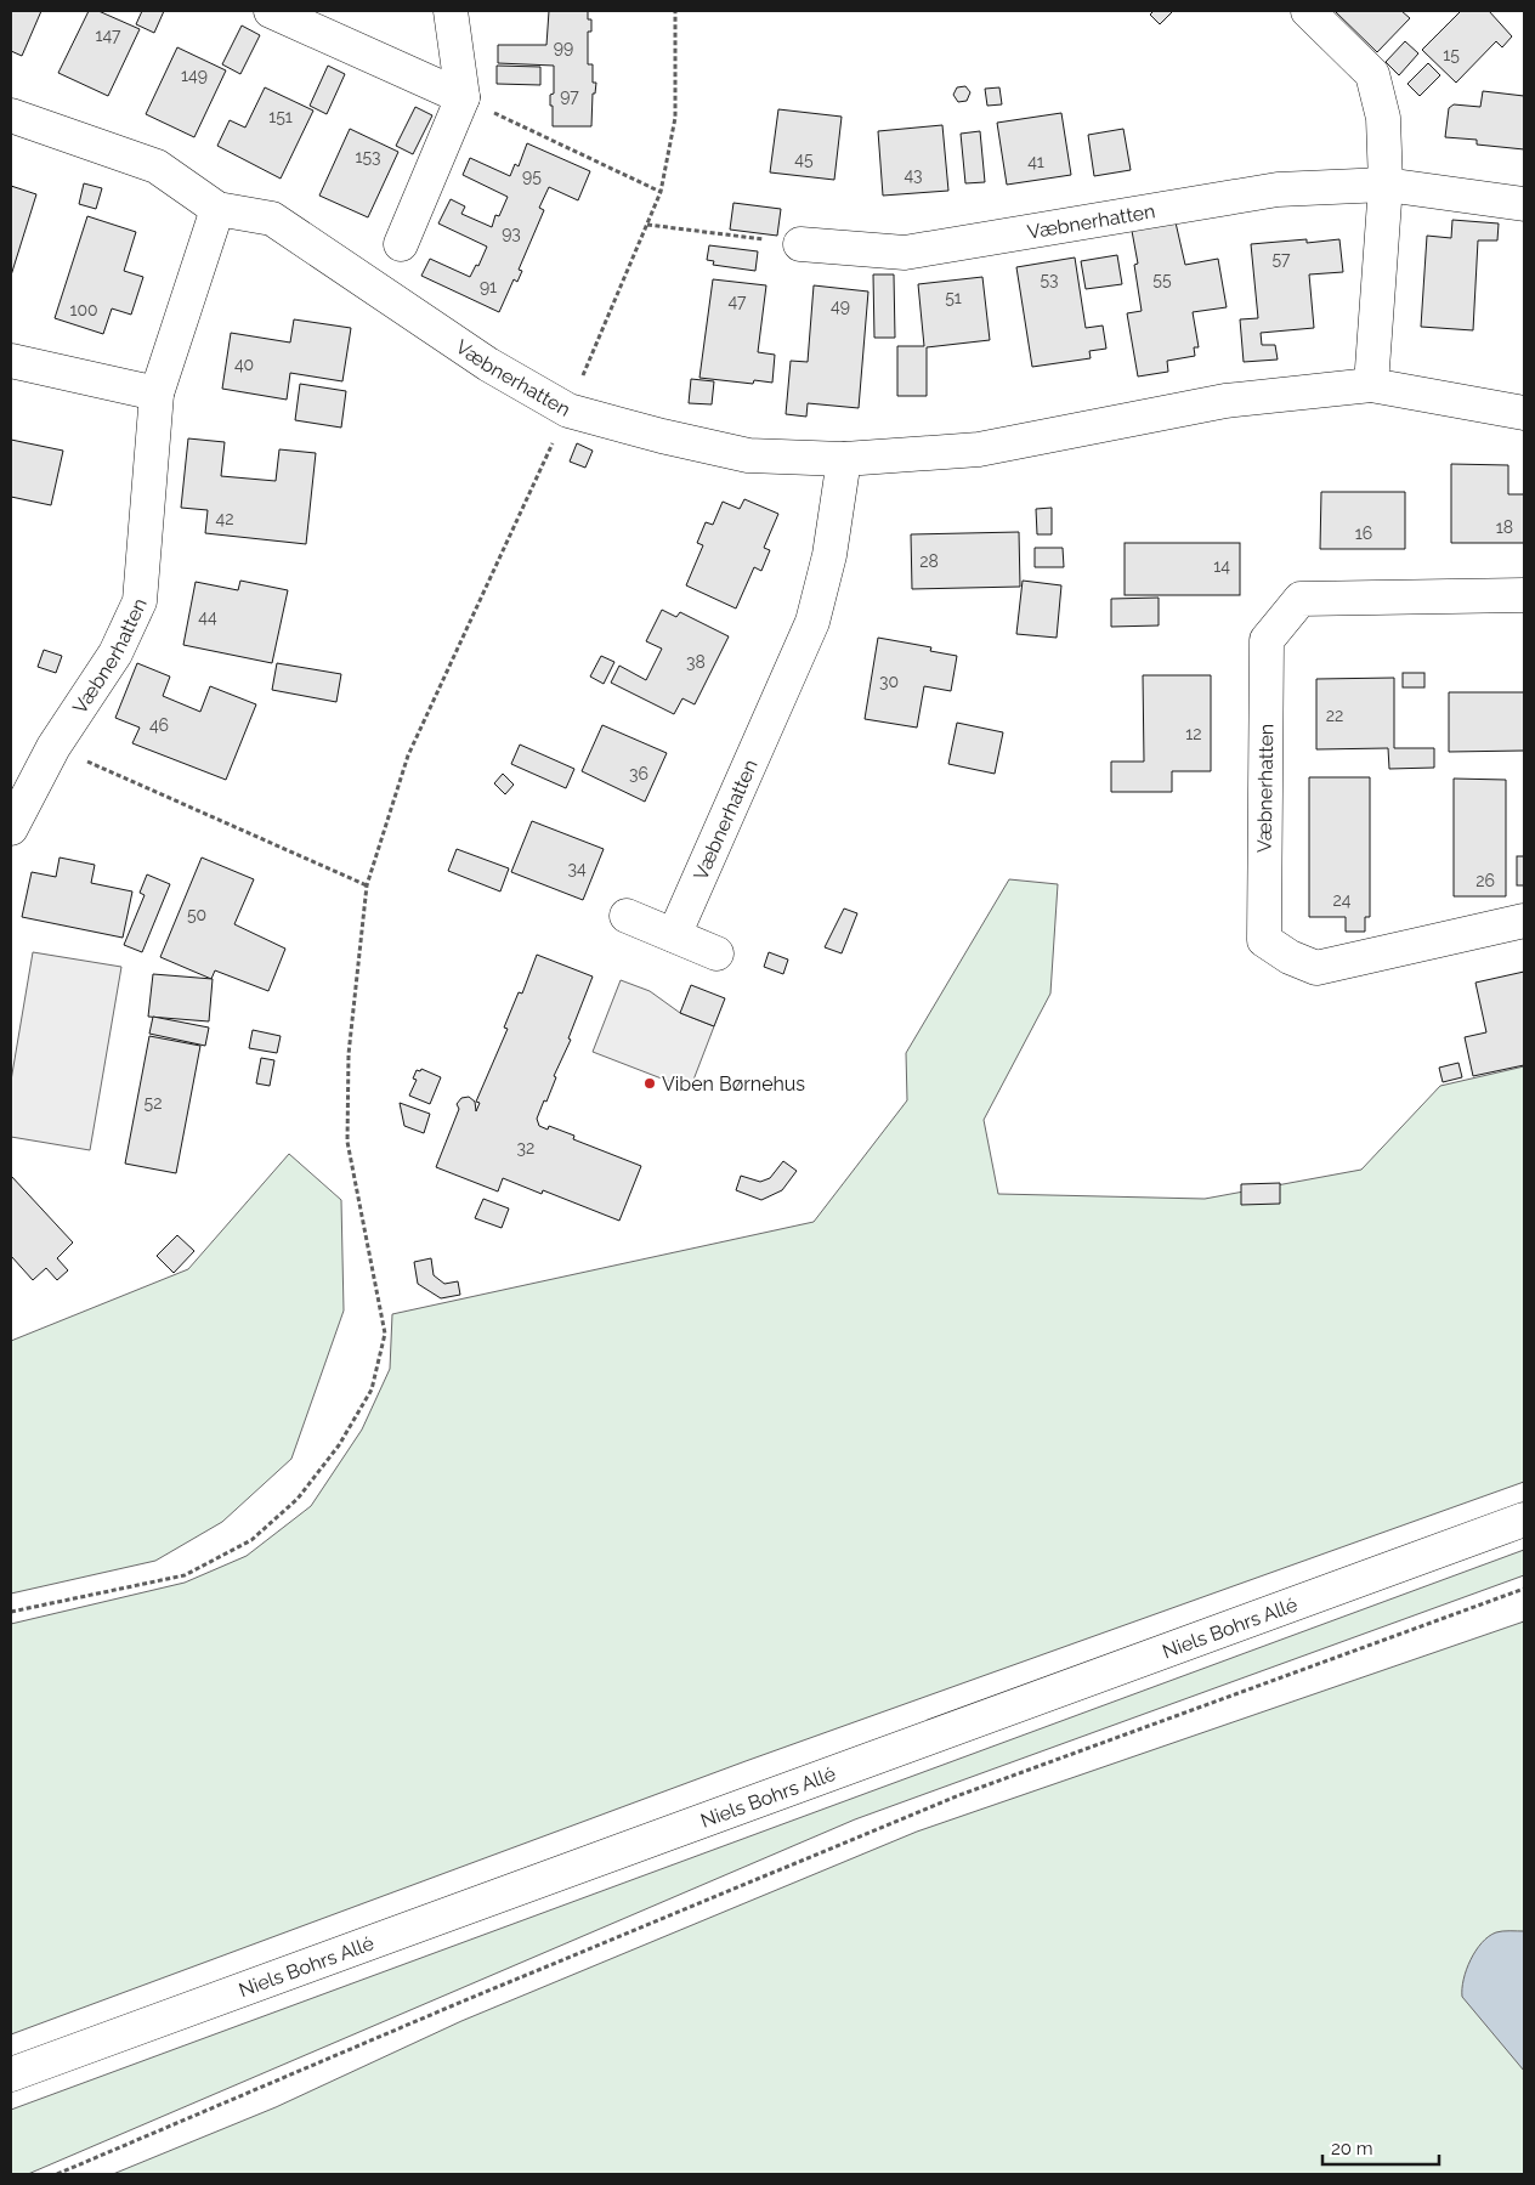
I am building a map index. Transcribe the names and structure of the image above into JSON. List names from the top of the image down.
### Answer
{
  "streets": {
    "street": ["Væbnerhatten", "Niels Bohrs Allé"]
  },
  "places": ["Viben Børnehus"],
  "house_numbers": [
    "147",
    "99",
    "15",
    "149",
    "97",
    "151",
    "153",
    "45",
    "41",
    "43",
    "95",
    "93",
    "57",
    "53",
    "55",
    "91",
    "51",
    "47",
    "49",
    "100",
    "40",
    "42",
    "18",
    "16",
    "28",
    "14",
    "44",
    "38",
    "30",
    "22",
    "46",
    "12",
    "36",
    "34",
    "26",
    "24",
    "50",
    "52",
    "32"
  ],
  "scale_bar": "20 m"
}
